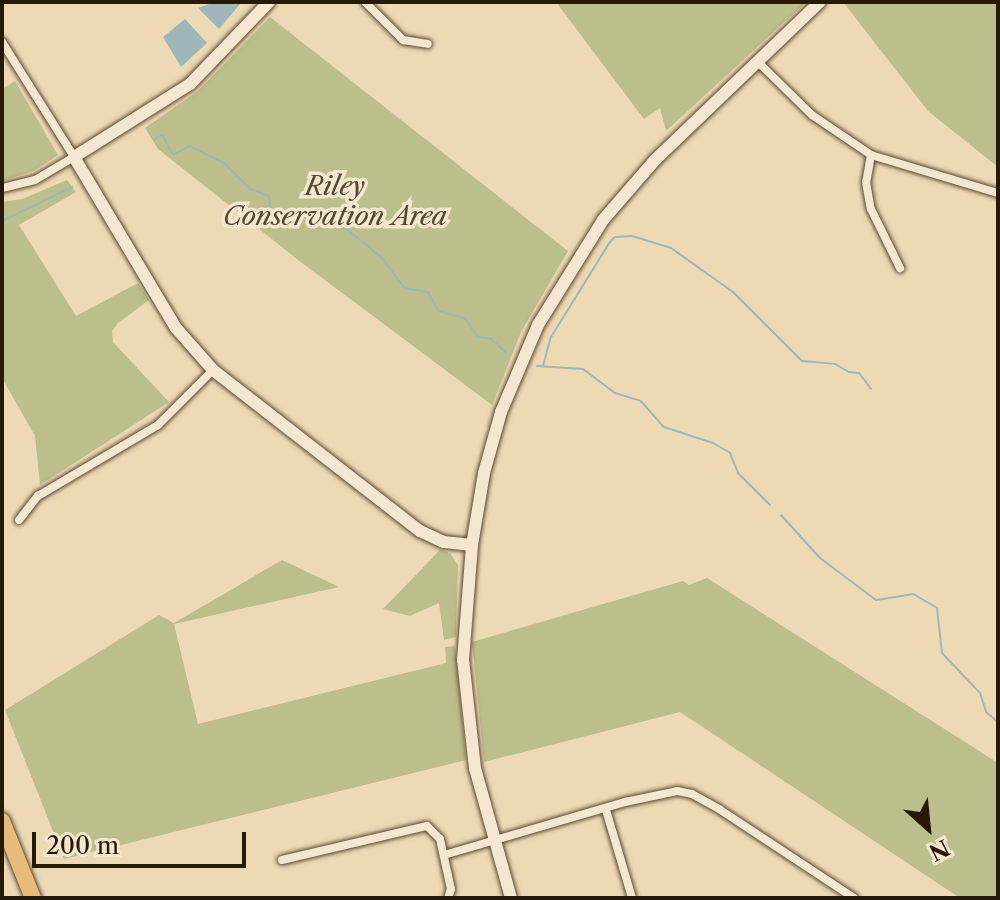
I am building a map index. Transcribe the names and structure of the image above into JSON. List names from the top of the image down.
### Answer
{
  "parks": ["Riley Conservation Area"],
  "scale_bar": "200 m",
  "north": "bottom right"
}
